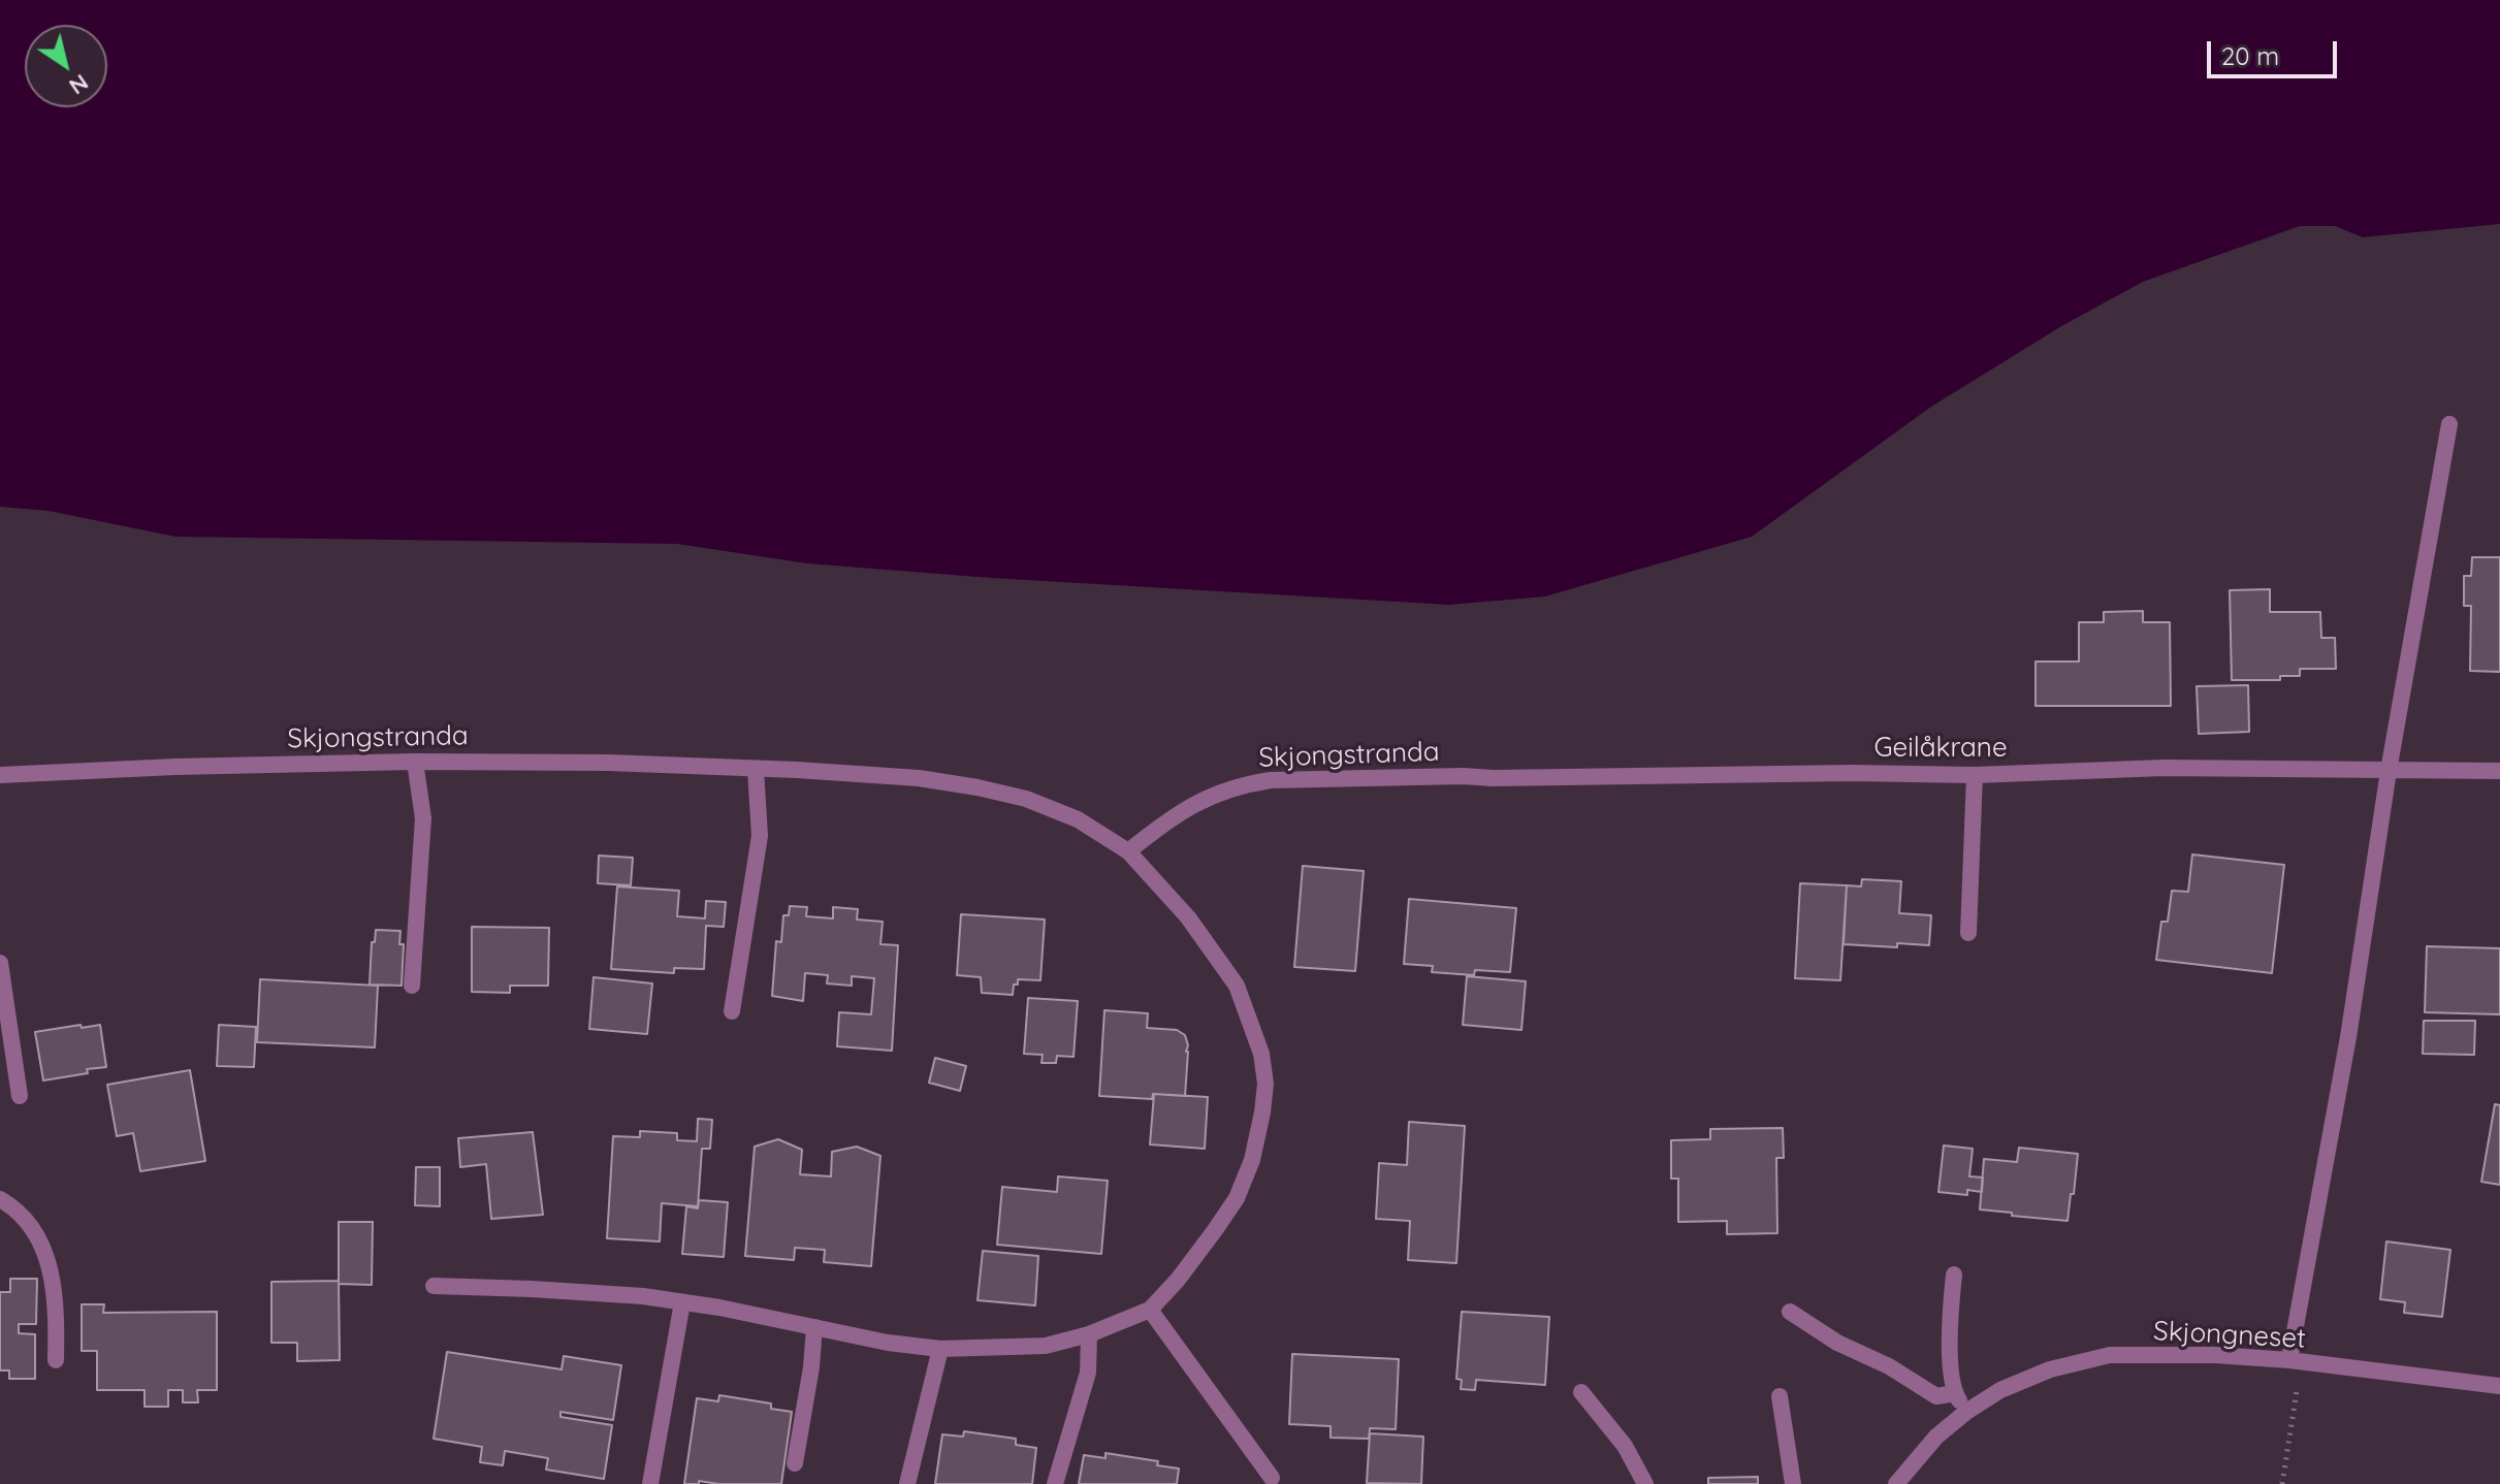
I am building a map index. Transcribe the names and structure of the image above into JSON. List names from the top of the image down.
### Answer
{
  "streets": {
    "street": ["Skjongstranda", "Geilåkrane", "Skjongneset"]
  },
  "crossings": [
    ["Skjongstranda", "Geilåkrane"]
  ],
  "scale_bar": "20 m",
  "north": "bottom right"
}
